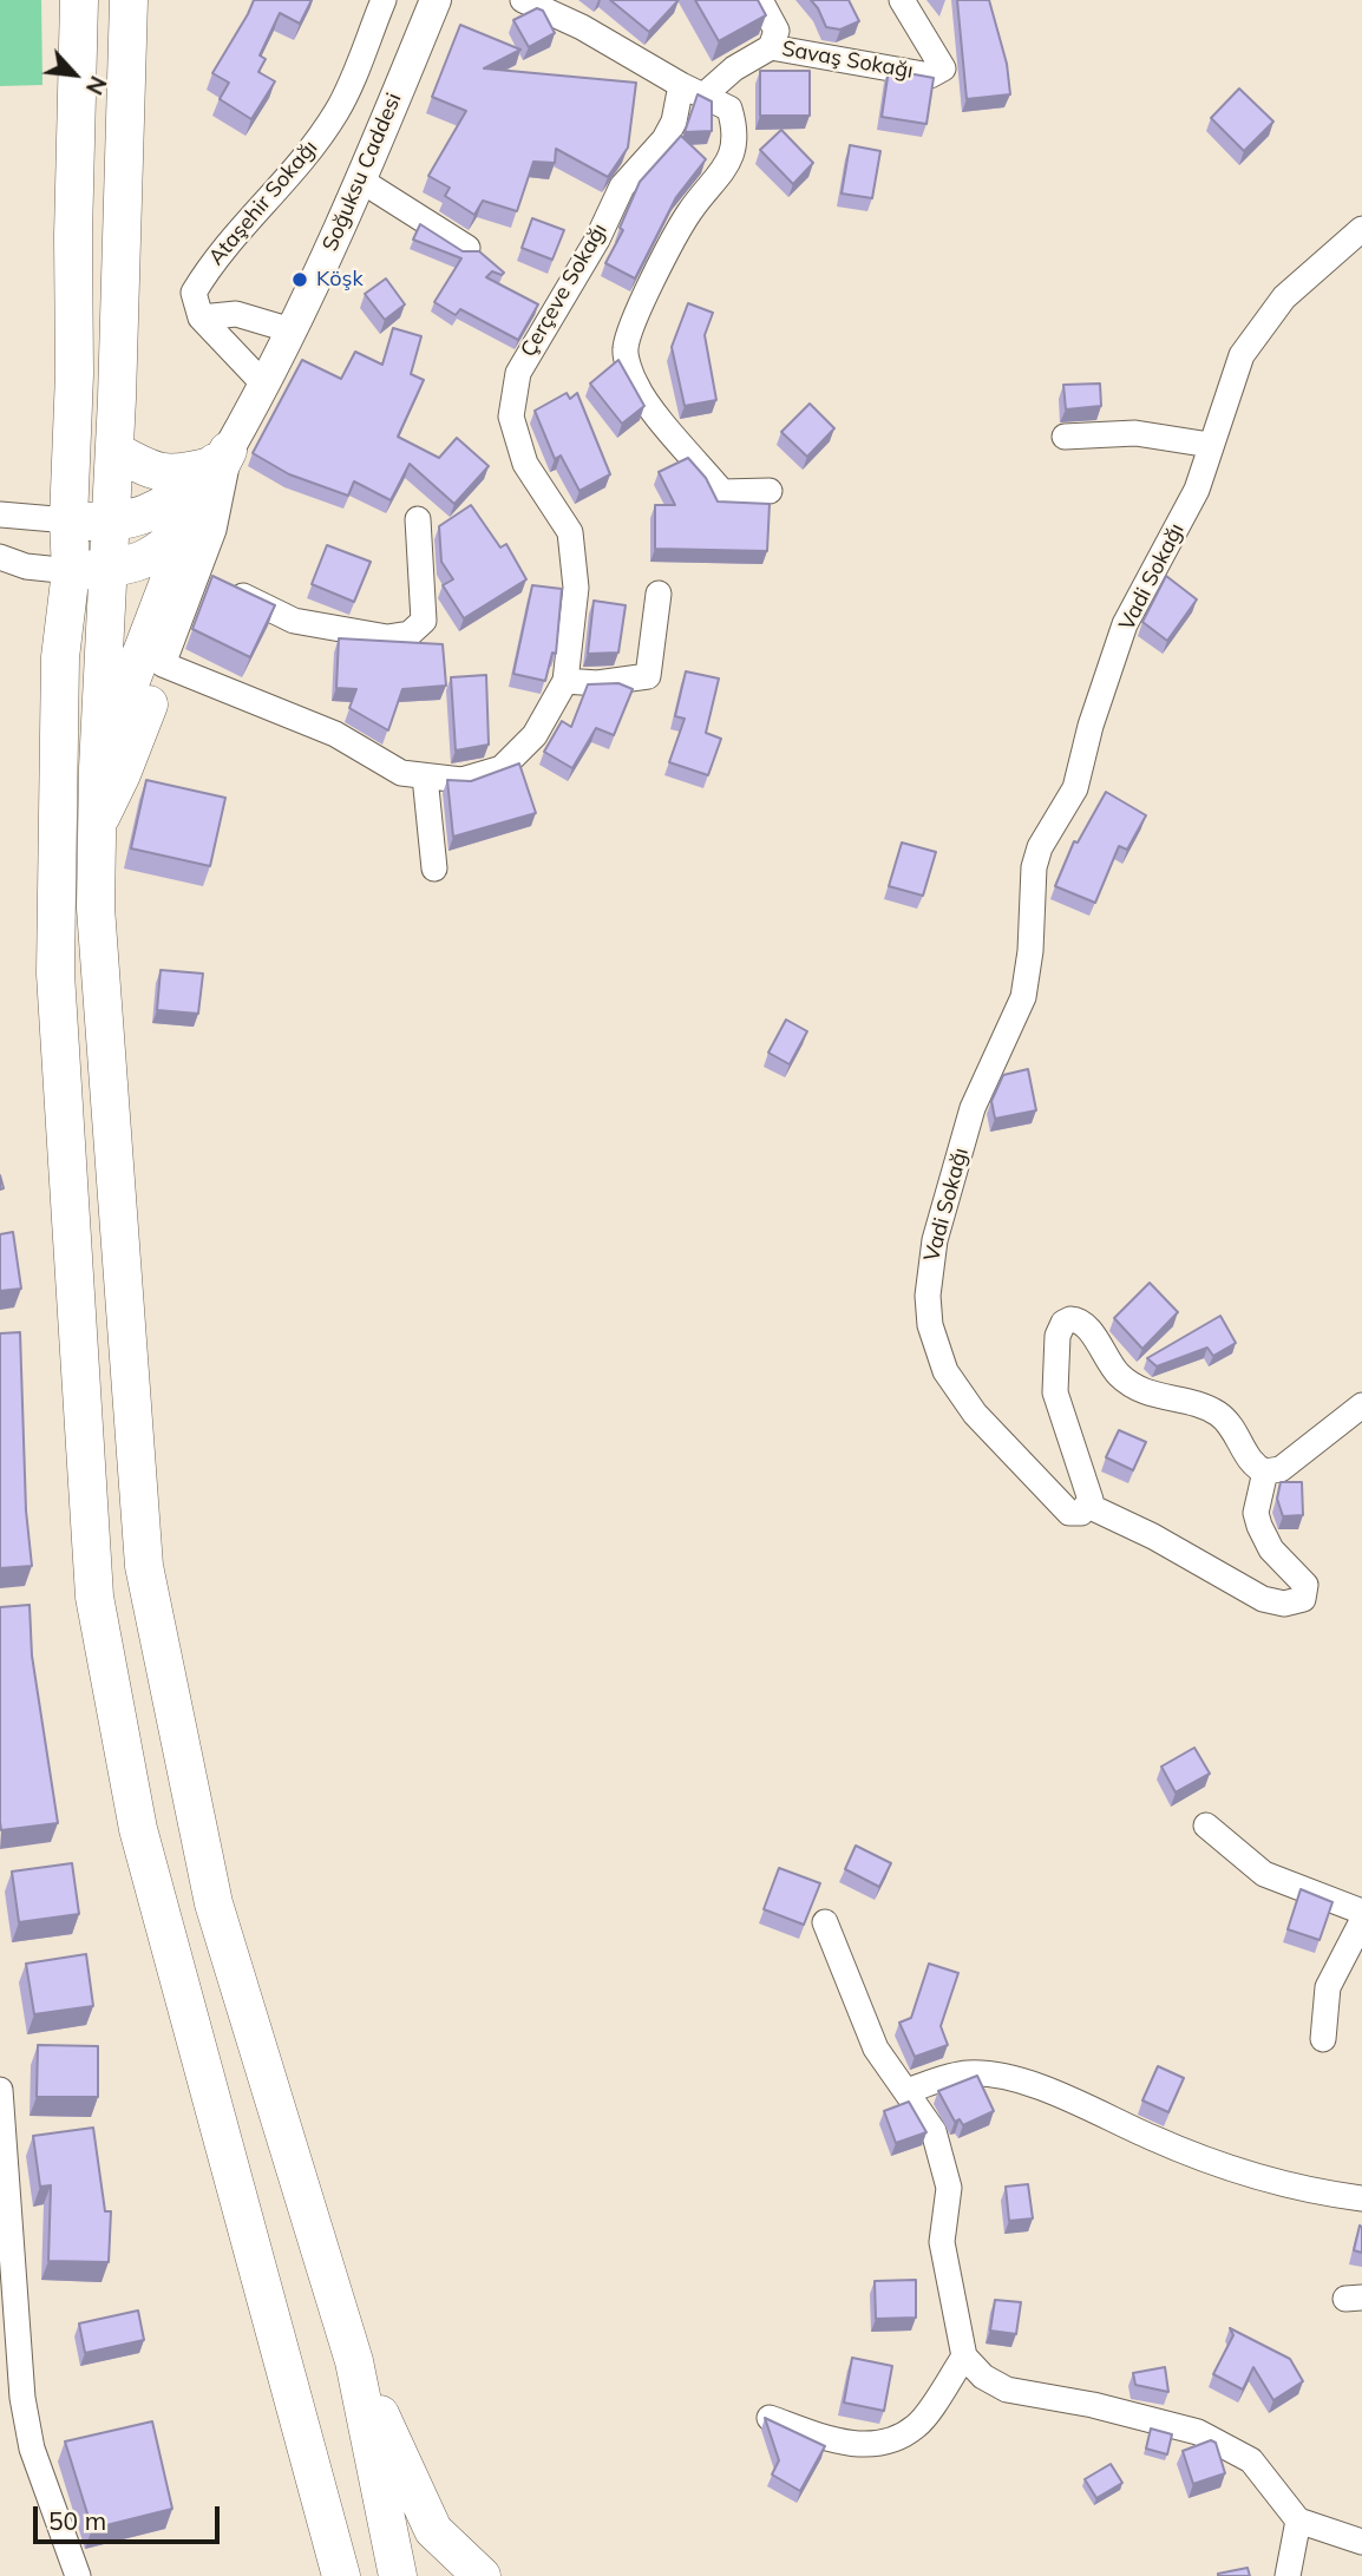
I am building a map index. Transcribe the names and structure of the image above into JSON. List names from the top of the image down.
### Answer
{
  "streets": {
    "main road": ["Soğuksu Caddesi"],
    "street": [
      "Savaş Sokağı",
      "Ataşehir Sokağı",
      "Çerçeve Sokağı",
      "Vadi Sokağı"
    ]
  },
  "crossings": [
    ["Soğuksu Caddesi", "Çerçeve Sokağı"]
  ],
  "places": ["Köşk"],
  "scale_bar": "50 m",
  "north": "bottom right"
}
